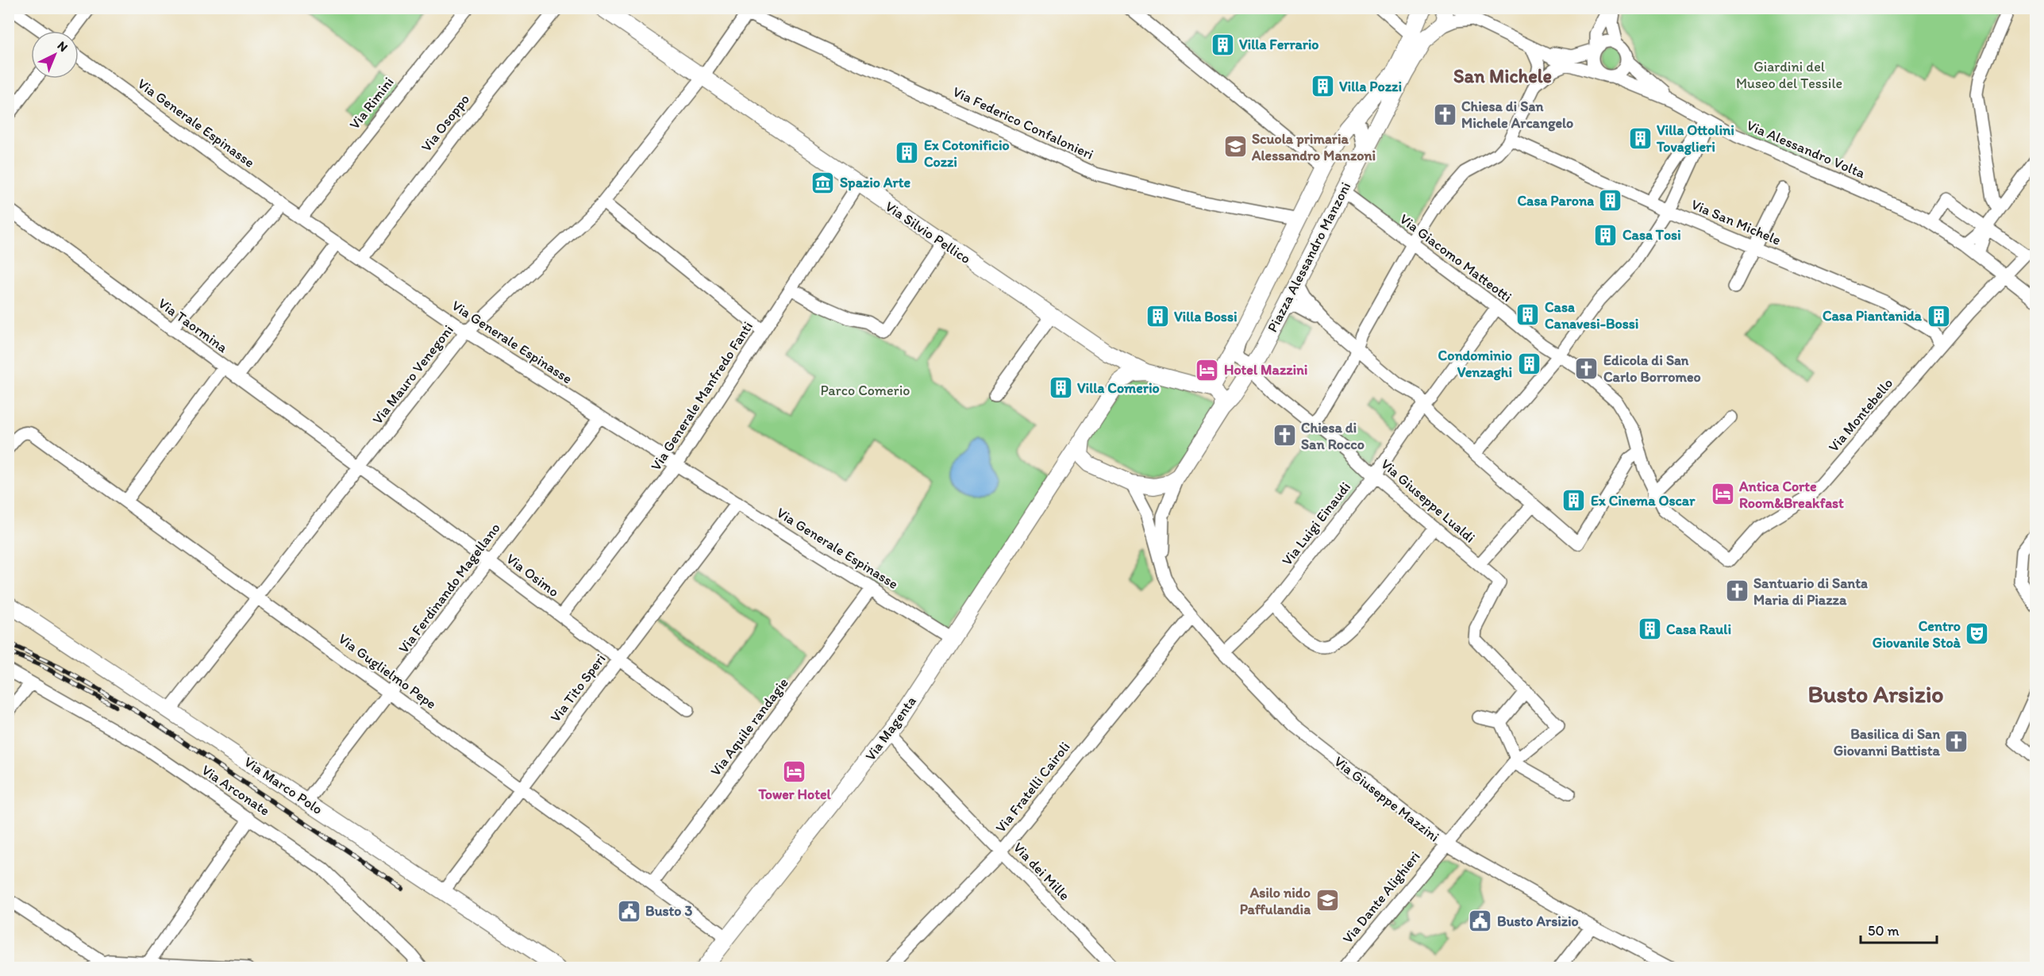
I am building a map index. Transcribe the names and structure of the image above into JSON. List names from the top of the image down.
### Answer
{
  "streets": {
    "street": [
      "Via Rimini",
      "Via Generale Espinasse",
      "Via Osoppo",
      "Via Federico Confalonieri",
      "Via Alessandro Volta",
      "Via San Michele",
      "Via Silvio Pellico",
      "Piazza Alessandro Manzoni",
      "Via Giacomo Matteotti",
      "Via Taormina",
      "Via Mauro Venegoni",
      "Via Generale Manfredo Fanti",
      "Via Montebello",
      "Via Giuseppe Lualdi",
      "Via Luigi Einaudi",
      "Via Osimo",
      "Via Ferdinando Magellano",
      "Via Guglielmo Pepe",
      "Via Tito Speri",
      "Via Aquile randagie",
      "Via Magenta",
      "Via Marco Polo",
      "Via Fratelli Cairoli",
      "Via Arconate",
      "Via Giuseppe Mazzini",
      "Via dei Mille",
      "Via Dante Alighieri"
    ]
  },
  "crossings": [
    ["Via Rimini", "Via Generale Espinasse"],
    ["Via Generale Espinasse", "Via Osoppo"],
    ["Via Generale Espinasse", "Via Mauro Venegoni"],
    ["Via Generale Espinasse", "Via Generale Manfredo Fanti"],
    ["Via Generale Espinasse", "Via Ferdinando Magellano"],
    ["Via Generale Espinasse", "Via Tito Speri"],
    ["Via Generale Espinasse", "Via Aquile randagie"],
    ["Via Generale Espinasse", "Via Magenta"],
    ["Via Federico Confalonieri", "Piazza Alessandro Manzoni"],
    ["Via Federico Confalonieri", "Via Mauro Venegoni"],
    ["Via Alessandro Volta", "Via Montebello"],
    ["Via San Michele", "Via Montebello"],
    ["Via Silvio Pellico", "Piazza Alessandro Manzoni"],
    ["Via Silvio Pellico", "Via Mauro Venegoni"],
    ["Via Silvio Pellico", "Via Generale Manfredo Fanti"],
    ["Via Silvio Pellico", "Via Magenta"],
    ["Via Silvio Pellico", "Via Giuseppe Mazzini"],
    ["Piazza Alessandro Manzoni", "Via Giacomo Matteotti"],
    ["Piazza Alessandro Manzoni", "Via Giuseppe Lualdi"],
    ["Piazza Alessandro Manzoni", "Via Magenta"],
    ["Piazza Alessandro Manzoni", "Via Giuseppe Mazzini"],
    ["Via Giacomo Matteotti", "Via Montebello"],
    ["Via Giacomo Matteotti", "Via Luigi Einaudi"],
    ["Via Taormina", "Via Mauro Venegoni"],
    ["Via Taormina", "Via Osimo"],
    ["Via Mauro Venegoni", "Via Osimo"],
    ["Via Mauro Venegoni", "Via Guglielmo Pepe"],
    ["Via Mauro Venegoni", "Via Marco Polo"],
    ["Via Generale Manfredo Fanti", "Via Osimo"],
    ["Via Giuseppe Lualdi", "Via Luigi Einaudi"],
    ["Via Giuseppe Lualdi", "Via Dante Alighieri"],
    ["Via Luigi Einaudi", "Via Giuseppe Mazzini"],
    ["Via Osimo", "Via Ferdinando Magellano"],
    ["Via Osimo", "Via Tito Speri"],
    ["Via Ferdinando Magellano", "Via Guglielmo Pepe"],
    ["Via Ferdinando Magellano", "Via Marco Polo"],
    ["Via Guglielmo Pepe", "Via Tito Speri"],
    ["Via Guglielmo Pepe", "Via Aquile randagie"],
    ["Via Guglielmo Pepe", "Via Magenta"],
    ["Via Tito Speri", "Via Marco Polo"],
    ["Via Magenta", "Via Giuseppe Mazzini"],
    ["Via Magenta", "Via dei Mille"],
    ["Via Fratelli Cairoli", "Via Giuseppe Mazzini"],
    ["Via Fratelli Cairoli", "Via dei Mille"],
    ["Via Giuseppe Mazzini", "Via Dante Alighieri"]
  ],
  "districts": ["San Michele", "Busto Arsizio"],
  "parks": ["Giardini del Museo del Tessile", "Parco Comerio"],
  "places": {
    "building": [
      "Villa Ferrario",
      "Villa Pozzi",
      "Villa Ottolini Tovaglieri",
      "Ex Cotonificio Cozzi",
      "Casa Parona",
      "Casa Tosi",
      "Casa Canavesi-Bossi",
      "Casa Piantanida",
      "Villa Bossi",
      "Condominio Venzaghi",
      "Villa Comerio",
      "Ex Cinema Oscar",
      "Casa Rauli"
    ],
    "church": [
      "Chiesa di San Michele Arcangelo",
      "Edicola di San Carlo Borromeo",
      "Chiesa di San Rocco",
      "Santuario di Santa Maria di Piazza",
      "Basilica di San Giovanni Battista"
    ],
    "school or university": ["Scuola primaria Alessandro Manzoni", "Asilo nido Paffulandia"],
    "museum": ["Spazio Arte"],
    "hotel": ["Hotel Mazzini", "Antica Corte Room&Breakfast", "Tower Hotel"],
    "theatre": ["Centro Giovanile Stoà"],
    "public building": ["Busto 3", "Busto Arsizio"]
  },
  "scale_bar": "50 m",
  "north": "top right"
}
